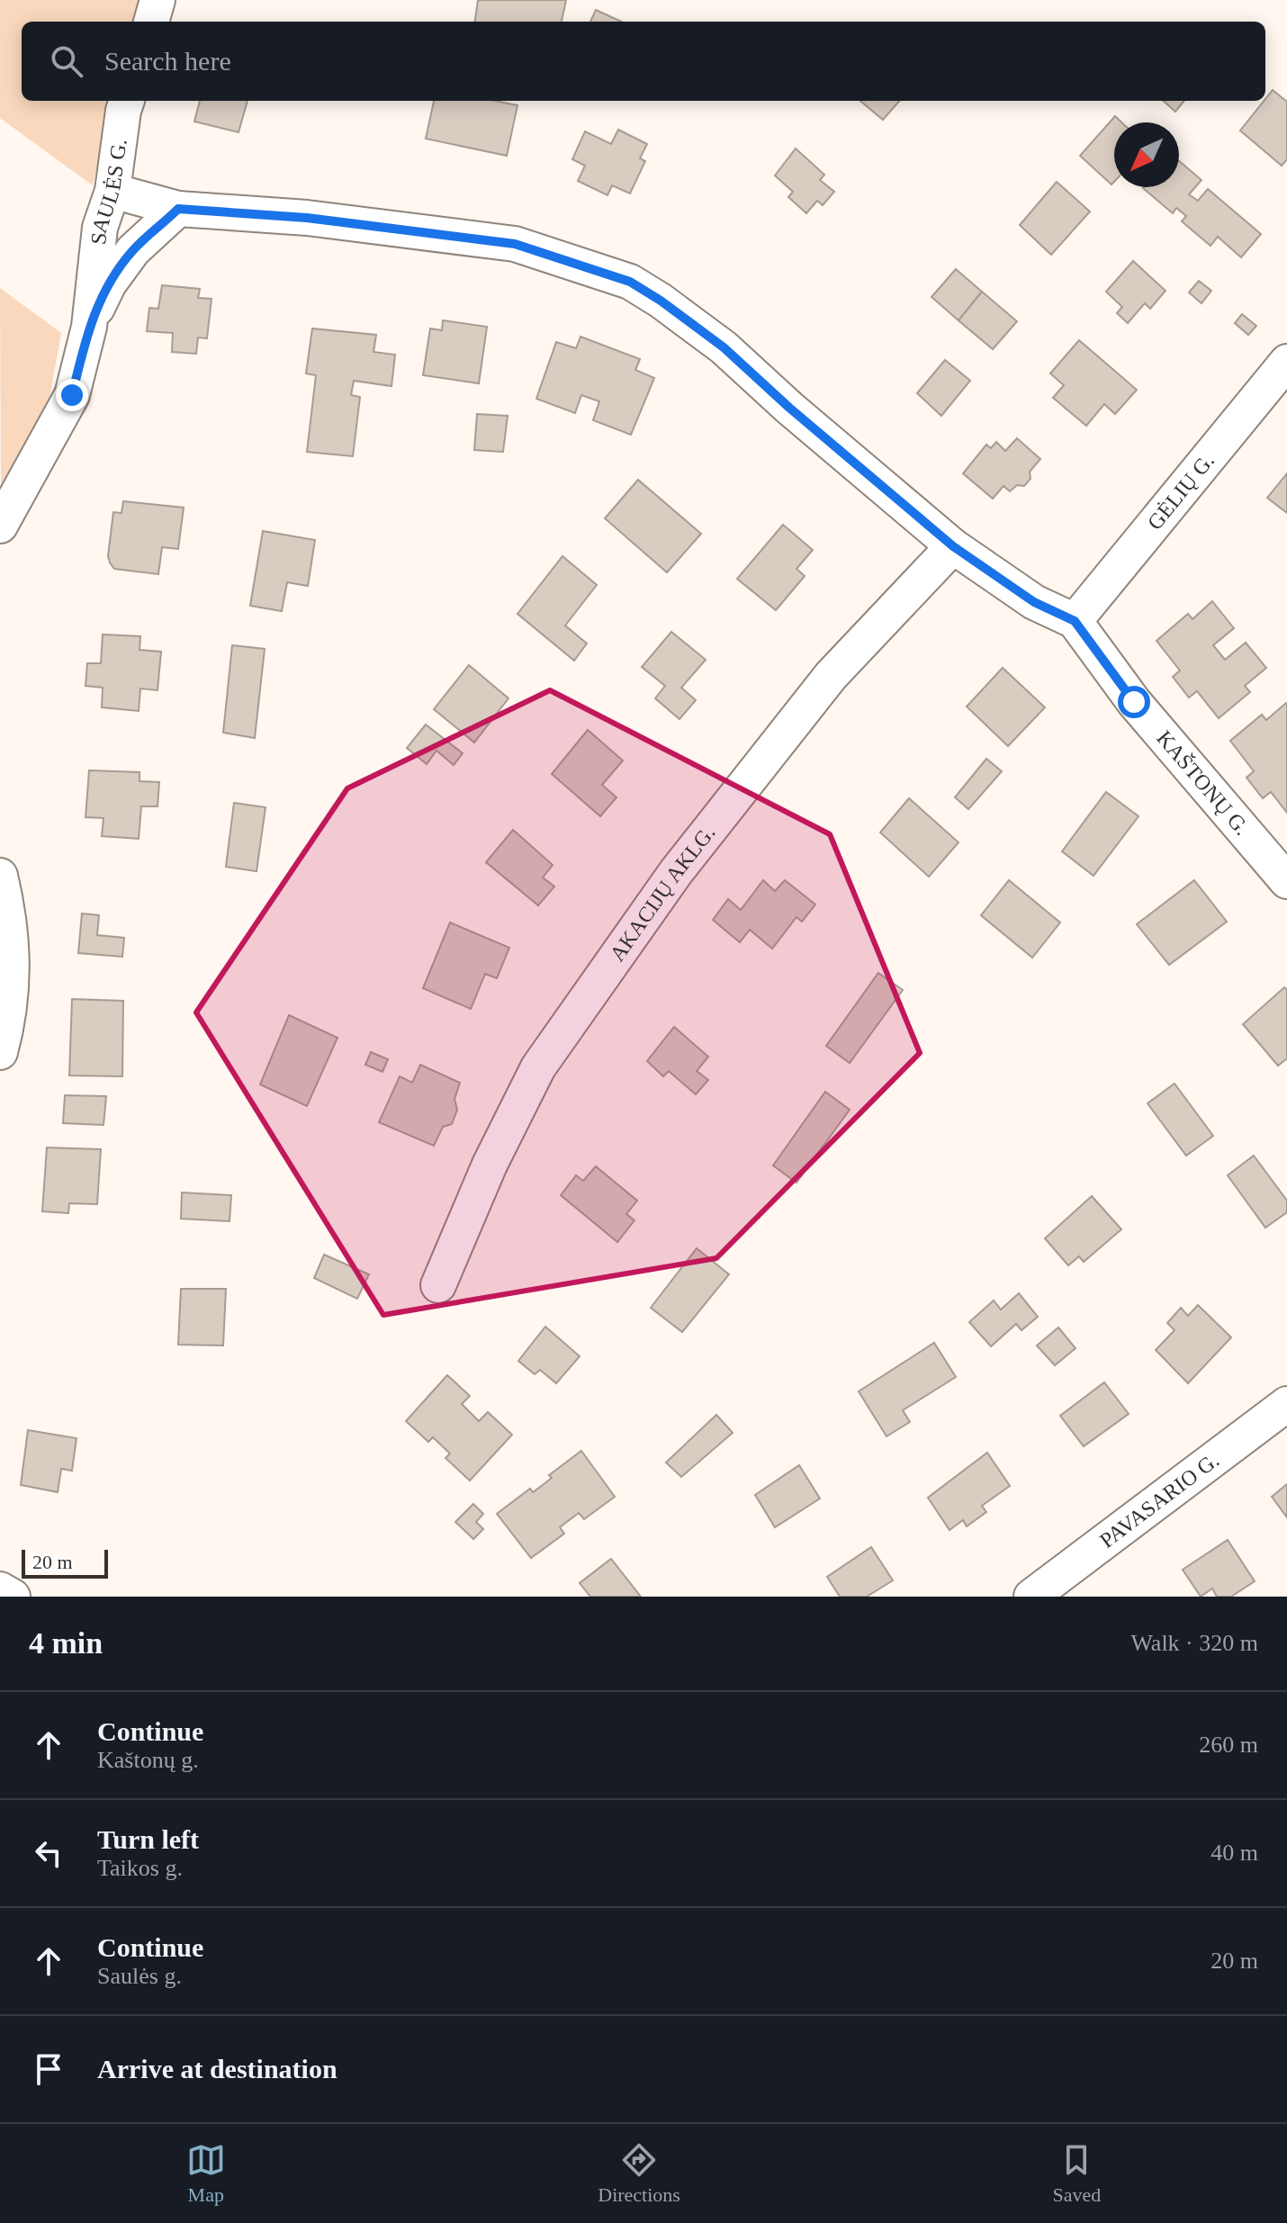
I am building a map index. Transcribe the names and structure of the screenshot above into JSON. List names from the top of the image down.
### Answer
{
  "streets": {
    "street": [
      "SAULĖS G.",
      "GĖLIŲ G.",
      "KAŠTONŲ G.",
      "AKACIJŲ AKLG.",
      "PAVASARIO G."
    ]
  },
  "crossings": [
    ["SAULĖS G.", "KAŠTONŲ G."],
    ["GĖLIŲ G.", "KAŠTONŲ G."],
    ["KAŠTONŲ G.", "AKACIJŲ AKLG."]
  ],
  "scale_bar": "20 m",
  "north": "bottom left",
  "page": {
    "search": "Search here",
    "scale": "20 m",
    "heading": ["4 min", "Walk · 320 m"],
    "list": [
      ["Continue", "Kaštonų g.", "260 m"],
      ["Turn left", "Taikos g.", "40 m"],
      ["Continue", "Saulės g.", "20 m"],
      "Arrive at destination"
    ],
    "nav": ["Map", "Directions", "Saved"]
  }
}
